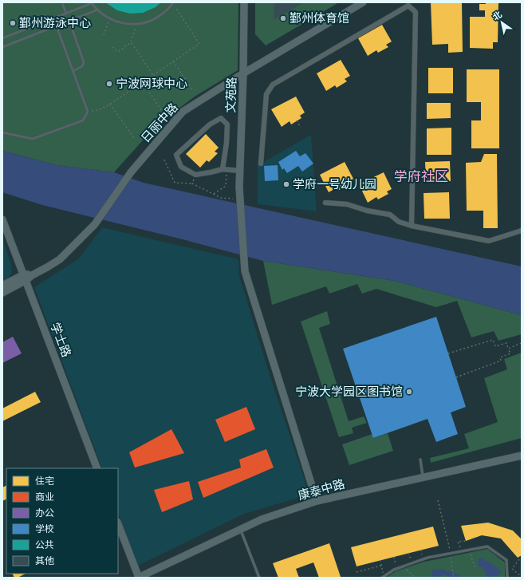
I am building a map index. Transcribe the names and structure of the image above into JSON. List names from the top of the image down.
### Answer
{
  "streets": {
    "street": [
      "文苑路",
      "日丽中路",
      "学士路",
      "康泰中路"
    ]
  },
  "crossings": [
    ["文苑路", "日丽中路"],
    ["文苑路", "康泰中路"],
    ["日丽中路", "学士路"]
  ],
  "districts": ["学府社区"],
  "places": [
    "鄞州体育馆",
    "鄞州游泳中心",
    "宁波网球中心",
    "学府一号幼儿园",
    "宁波大学园区图书馆"
  ],
  "legend": [
    "住宅",
    "商业",
    "办公",
    "学校",
    "公共",
    "其他"
  ],
  "north": "top left"
}
